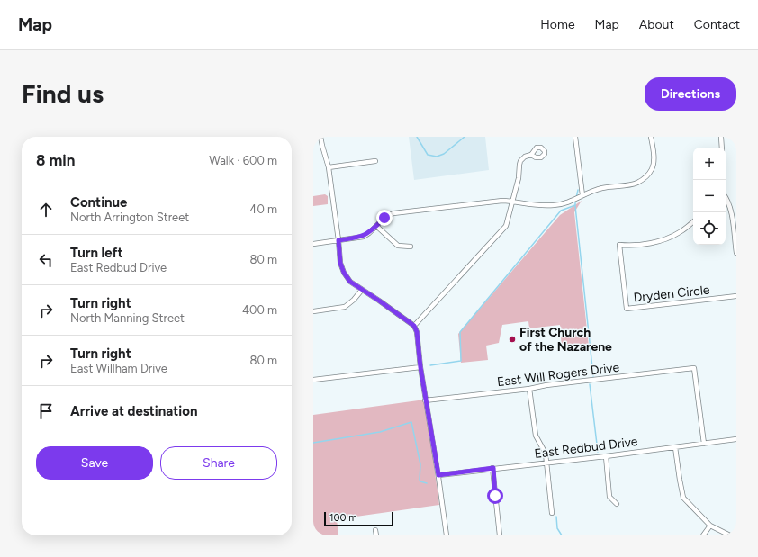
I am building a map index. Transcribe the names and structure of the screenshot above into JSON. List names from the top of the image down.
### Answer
{
  "streets": {
    "street": ["Dryden Circle", "East Will Rogers Drive", "East Redbud Drive"]
  },
  "crossings": [
    ["East Will Rogers Drive", "East Redbud Drive"]
  ],
  "places": ["First Church of the Nazarene"],
  "scale_bar": "100 m",
  "page": {
    "header": "Map",
    "nav": [
      "Home",
      "Map",
      "About",
      "Contact"
    ],
    "buttons": [
      "Directions",
      ["Save", "Share"]
    ],
    "title": "Find us",
    "heading": ["8 min", "Walk · 600 m"],
    "map_buttons": ["+", "−"],
    "list": [
      ["Continue", "North Arrington Street", "40 m"],
      ["Turn left", "East Redbud Drive", "80 m"],
      ["Turn right", "North Manning Street", "400 m"],
      ["Turn right", "East Willham Drive", "80 m"],
      "Arrive at destination"
    ],
    "scale": "100 m"
  }
}
